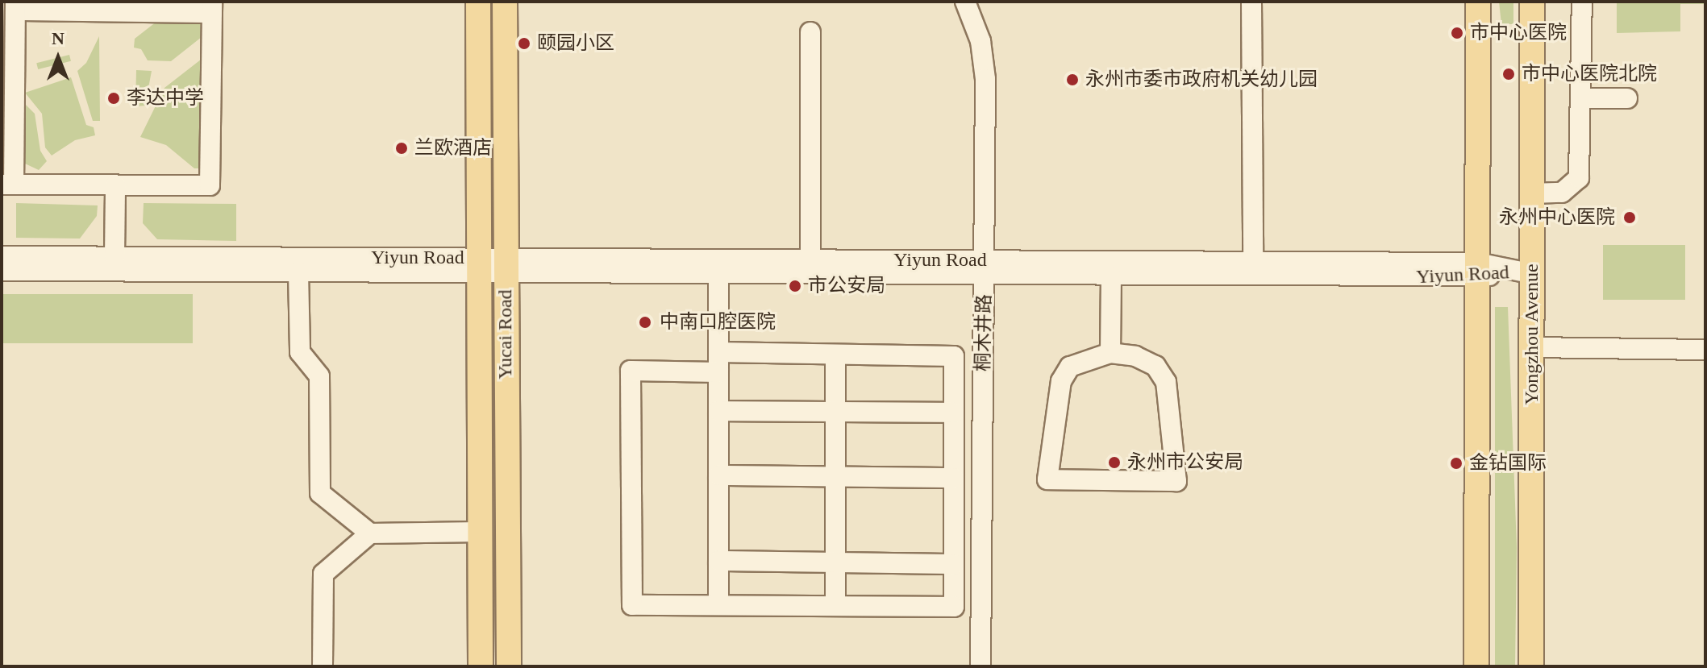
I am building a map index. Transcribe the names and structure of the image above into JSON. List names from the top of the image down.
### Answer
{
  "streets": {
    "main road": ["Yucai Road", "Yongzhou Avenue"],
    "street": ["Yiyun Road", "桐木井路"]
  },
  "crossings": [
    ["Yiyun Road", "桐木井路"],
    ["Yiyun Road", "Yucai Road"]
  ],
  "places": [
    "市中心医院",
    "颐园小区",
    "市中心医院北院",
    "永州市委市政府机关幼儿园",
    "李达中学",
    "兰欧酒店",
    "永州中心医院",
    "市公安局",
    "中南口腔医院",
    "永州市公安局",
    "金钻国际"
  ],
  "north": "top"
}
